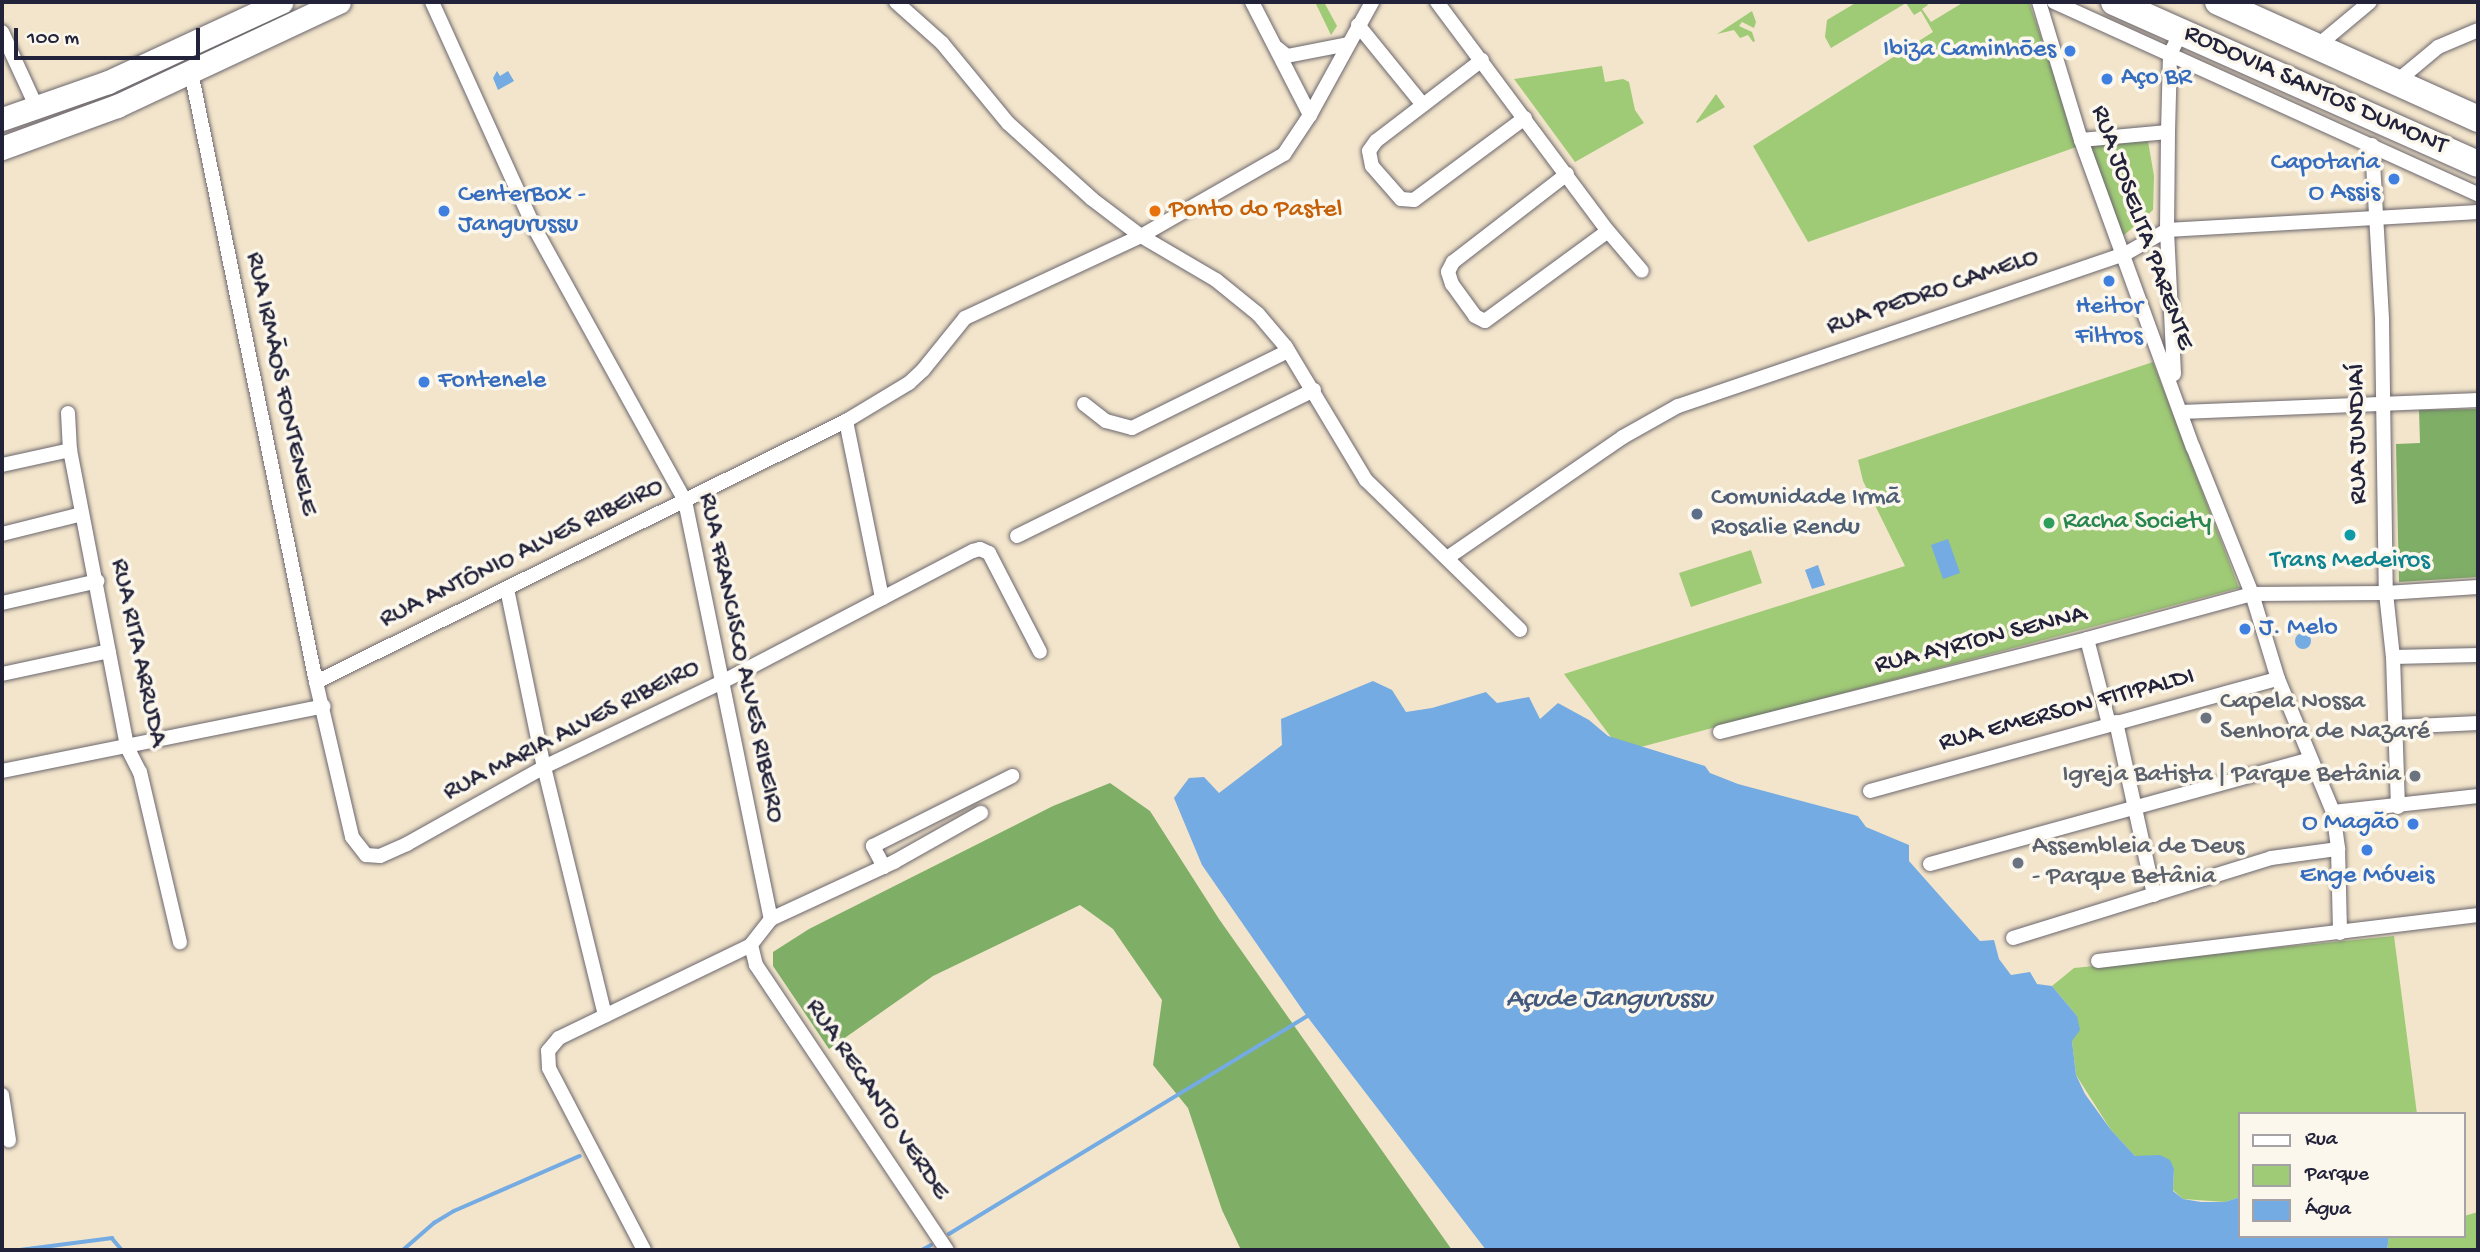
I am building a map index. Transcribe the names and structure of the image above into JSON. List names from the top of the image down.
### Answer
{
  "streets": {
    "highway": ["RODOVIA SANTOS DUMONT"],
    "street": [
      "RUA JOSELITA PARENTE",
      "RUA PEDRO CAMELO",
      "RUA IRMÃOS FONTENELE",
      "RUA JUNDIAÍ",
      "RUA ANTÔNIO ALVES RIBEIRO",
      "RUA AYRTON SENNA",
      "RUA RITA ARRUDA",
      "RUA FRANCISCO ALVES RIBEIRO",
      "RUA EMERSON FITIPALDI",
      "RUA MARIA ALVES RIBEIRO",
      "RUA RECANTO VERDE"
    ]
  },
  "crossings": [
    ["RODOVIA SANTOS DUMONT", "RUA JOSELITA PARENTE"],
    ["RUA JOSELITA PARENTE", "RUA PEDRO CAMELO"],
    ["RUA JOSELITA PARENTE", "RUA AYRTON SENNA"],
    ["RUA JOSELITA PARENTE", "RUA EMERSON FITIPALDI"],
    ["RUA PEDRO CAMELO", "RUA JUNDIAÍ"],
    ["RUA IRMÃOS FONTENELE", "RUA ANTÔNIO ALVES RIBEIRO"],
    ["RUA IRMÃOS FONTENELE", "RUA MARIA ALVES RIBEIRO"],
    ["RUA JUNDIAÍ", "RUA AYRTON SENNA"],
    ["RUA ANTÔNIO ALVES RIBEIRO", "RUA FRANCISCO ALVES RIBEIRO"],
    ["RUA FRANCISCO ALVES RIBEIRO", "RUA MARIA ALVES RIBEIRO"]
  ],
  "water": ["Açude Jangurussu"],
  "places": [
    "Ibiza Caminhões",
    "Aço BR",
    "Capotaria O Assis",
    "CenterBox - Jangurussu",
    "Ponto do Pastel",
    "Heitor Filtros",
    "Fontenele",
    "Comunidade Irmã Rosalie Rendu",
    "Racha Society",
    "Trans Medeiros",
    "J. Melo",
    "Capela Nossa Senhora de Nazaré",
    "Igreja Batista | Parque Betânia",
    "O Magão",
    "Enge Móveis",
    "Assembleia de Deus - Parque Betânia"
  ],
  "legend": ["Rua", "Parque", "Água"],
  "scale_bar": "100 m"
}
